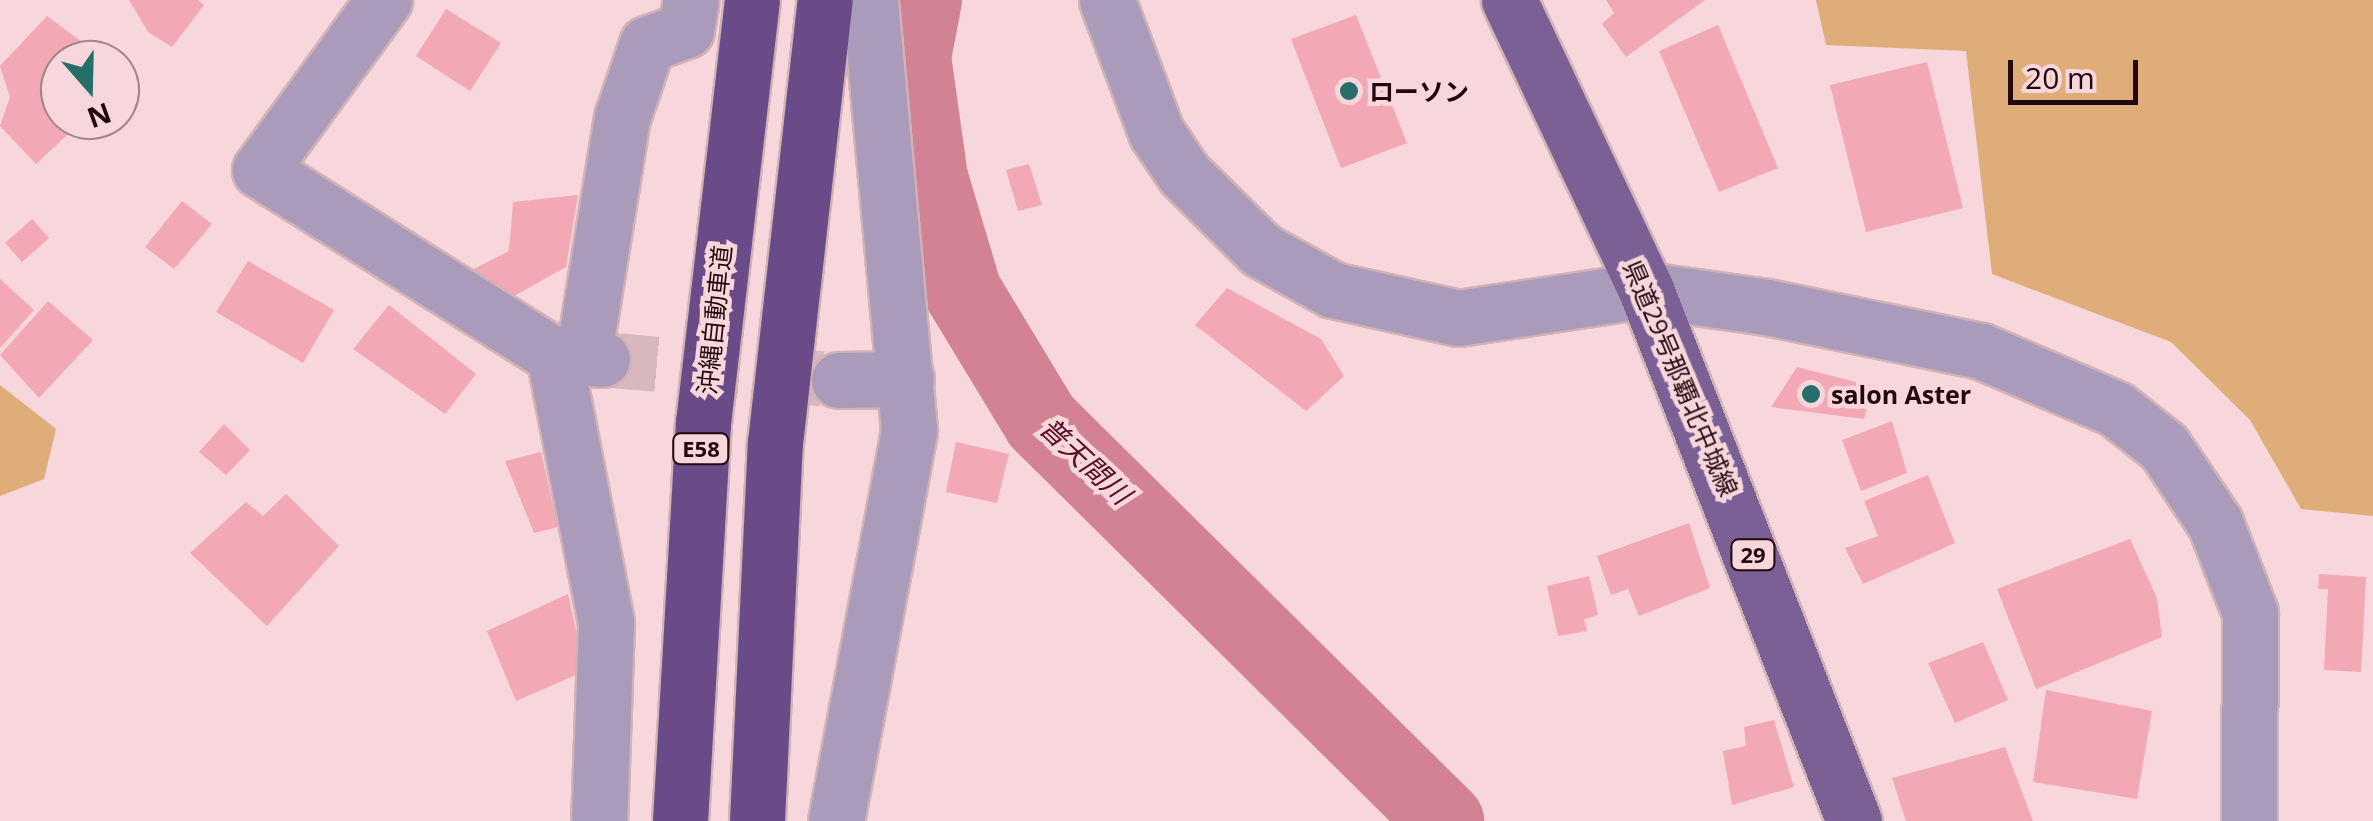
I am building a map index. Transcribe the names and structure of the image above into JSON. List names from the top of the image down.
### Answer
{
  "streets": {
    "highway": ["沖縄自動車道", "E58"],
    "main road": ["県道29号那覇北中城線", "29"]
  },
  "water": ["普天間川"],
  "places": ["ローソン", "salon Aster"],
  "scale_bar": "20 m",
  "north": "bottom"
}
